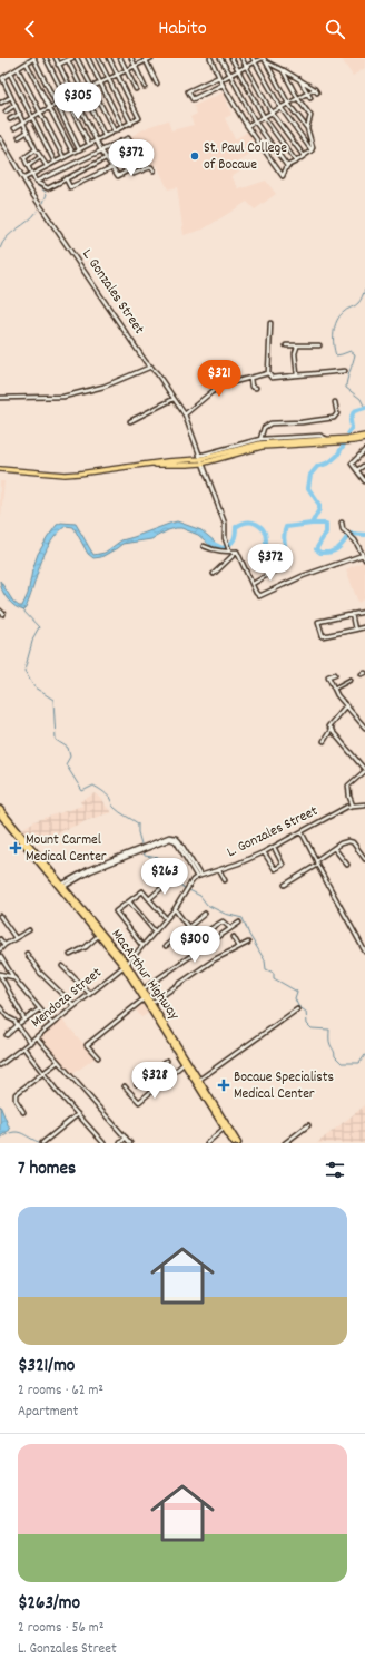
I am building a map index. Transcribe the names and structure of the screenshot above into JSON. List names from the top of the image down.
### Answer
{
  "streets": {
    "highway": ["MacArthur Highway"],
    "street": ["L. Gonzales Street", "Mendoza Street"]
  },
  "crossings": [
    ["L. Gonzales Street", "MacArthur Highway"],
    ["L. Gonzales Street", "Mendoza Street"],
    ["MacArthur Highway", "Mendoza Street"]
  ],
  "places": {
    "other": ["St. Paul College of Bocaue"],
    "health": ["Mount Carmel Medical Center", "Bocaue Specialists Medical Center"]
  },
  "page": {
    "header": "Habito",
    "price": [
      "$305",
      "$372",
      "$321",
      "$372",
      "$263",
      "$300",
      "$328"
    ],
    "heading": "7 homes",
    "list": [
      {
        "name": "$321/mo",
        "note": "2 rooms · 62 m² · Apartment"
      },
      {
        "name": "$263/mo",
        "note": "2 rooms · 56 m² · L. Gonzales Street"
      }
    ]
  }
}
